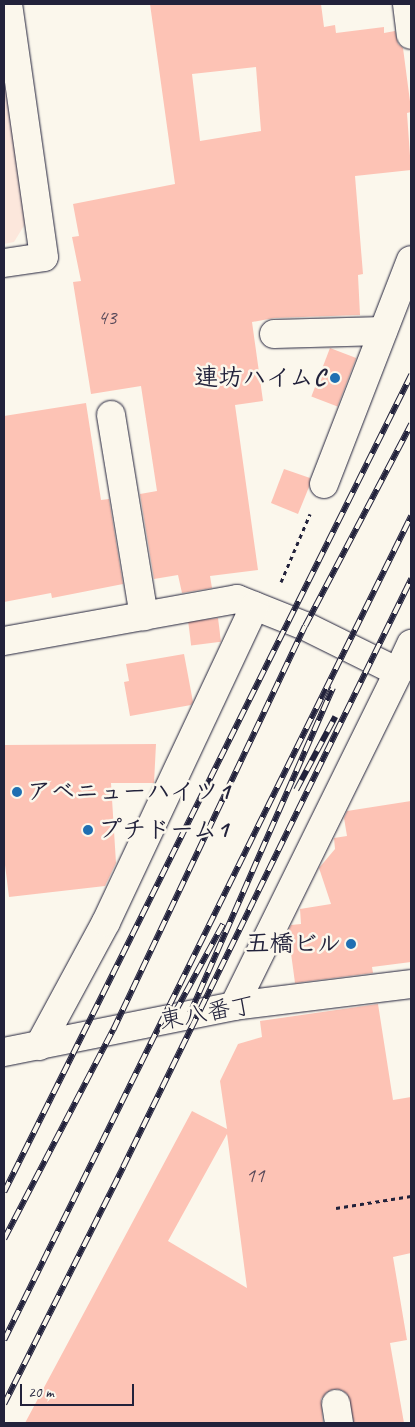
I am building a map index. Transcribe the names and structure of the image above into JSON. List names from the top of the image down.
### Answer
{
  "streets": {
    "street": ["東八番丁"]
  },
  "places": [
    "連坊ハイムC",
    "アベニューハイツ1",
    "プチドーム1",
    "五橋ビル"
  ],
  "house_numbers": ["43", "11"],
  "scale_bar": "20 m"
}
